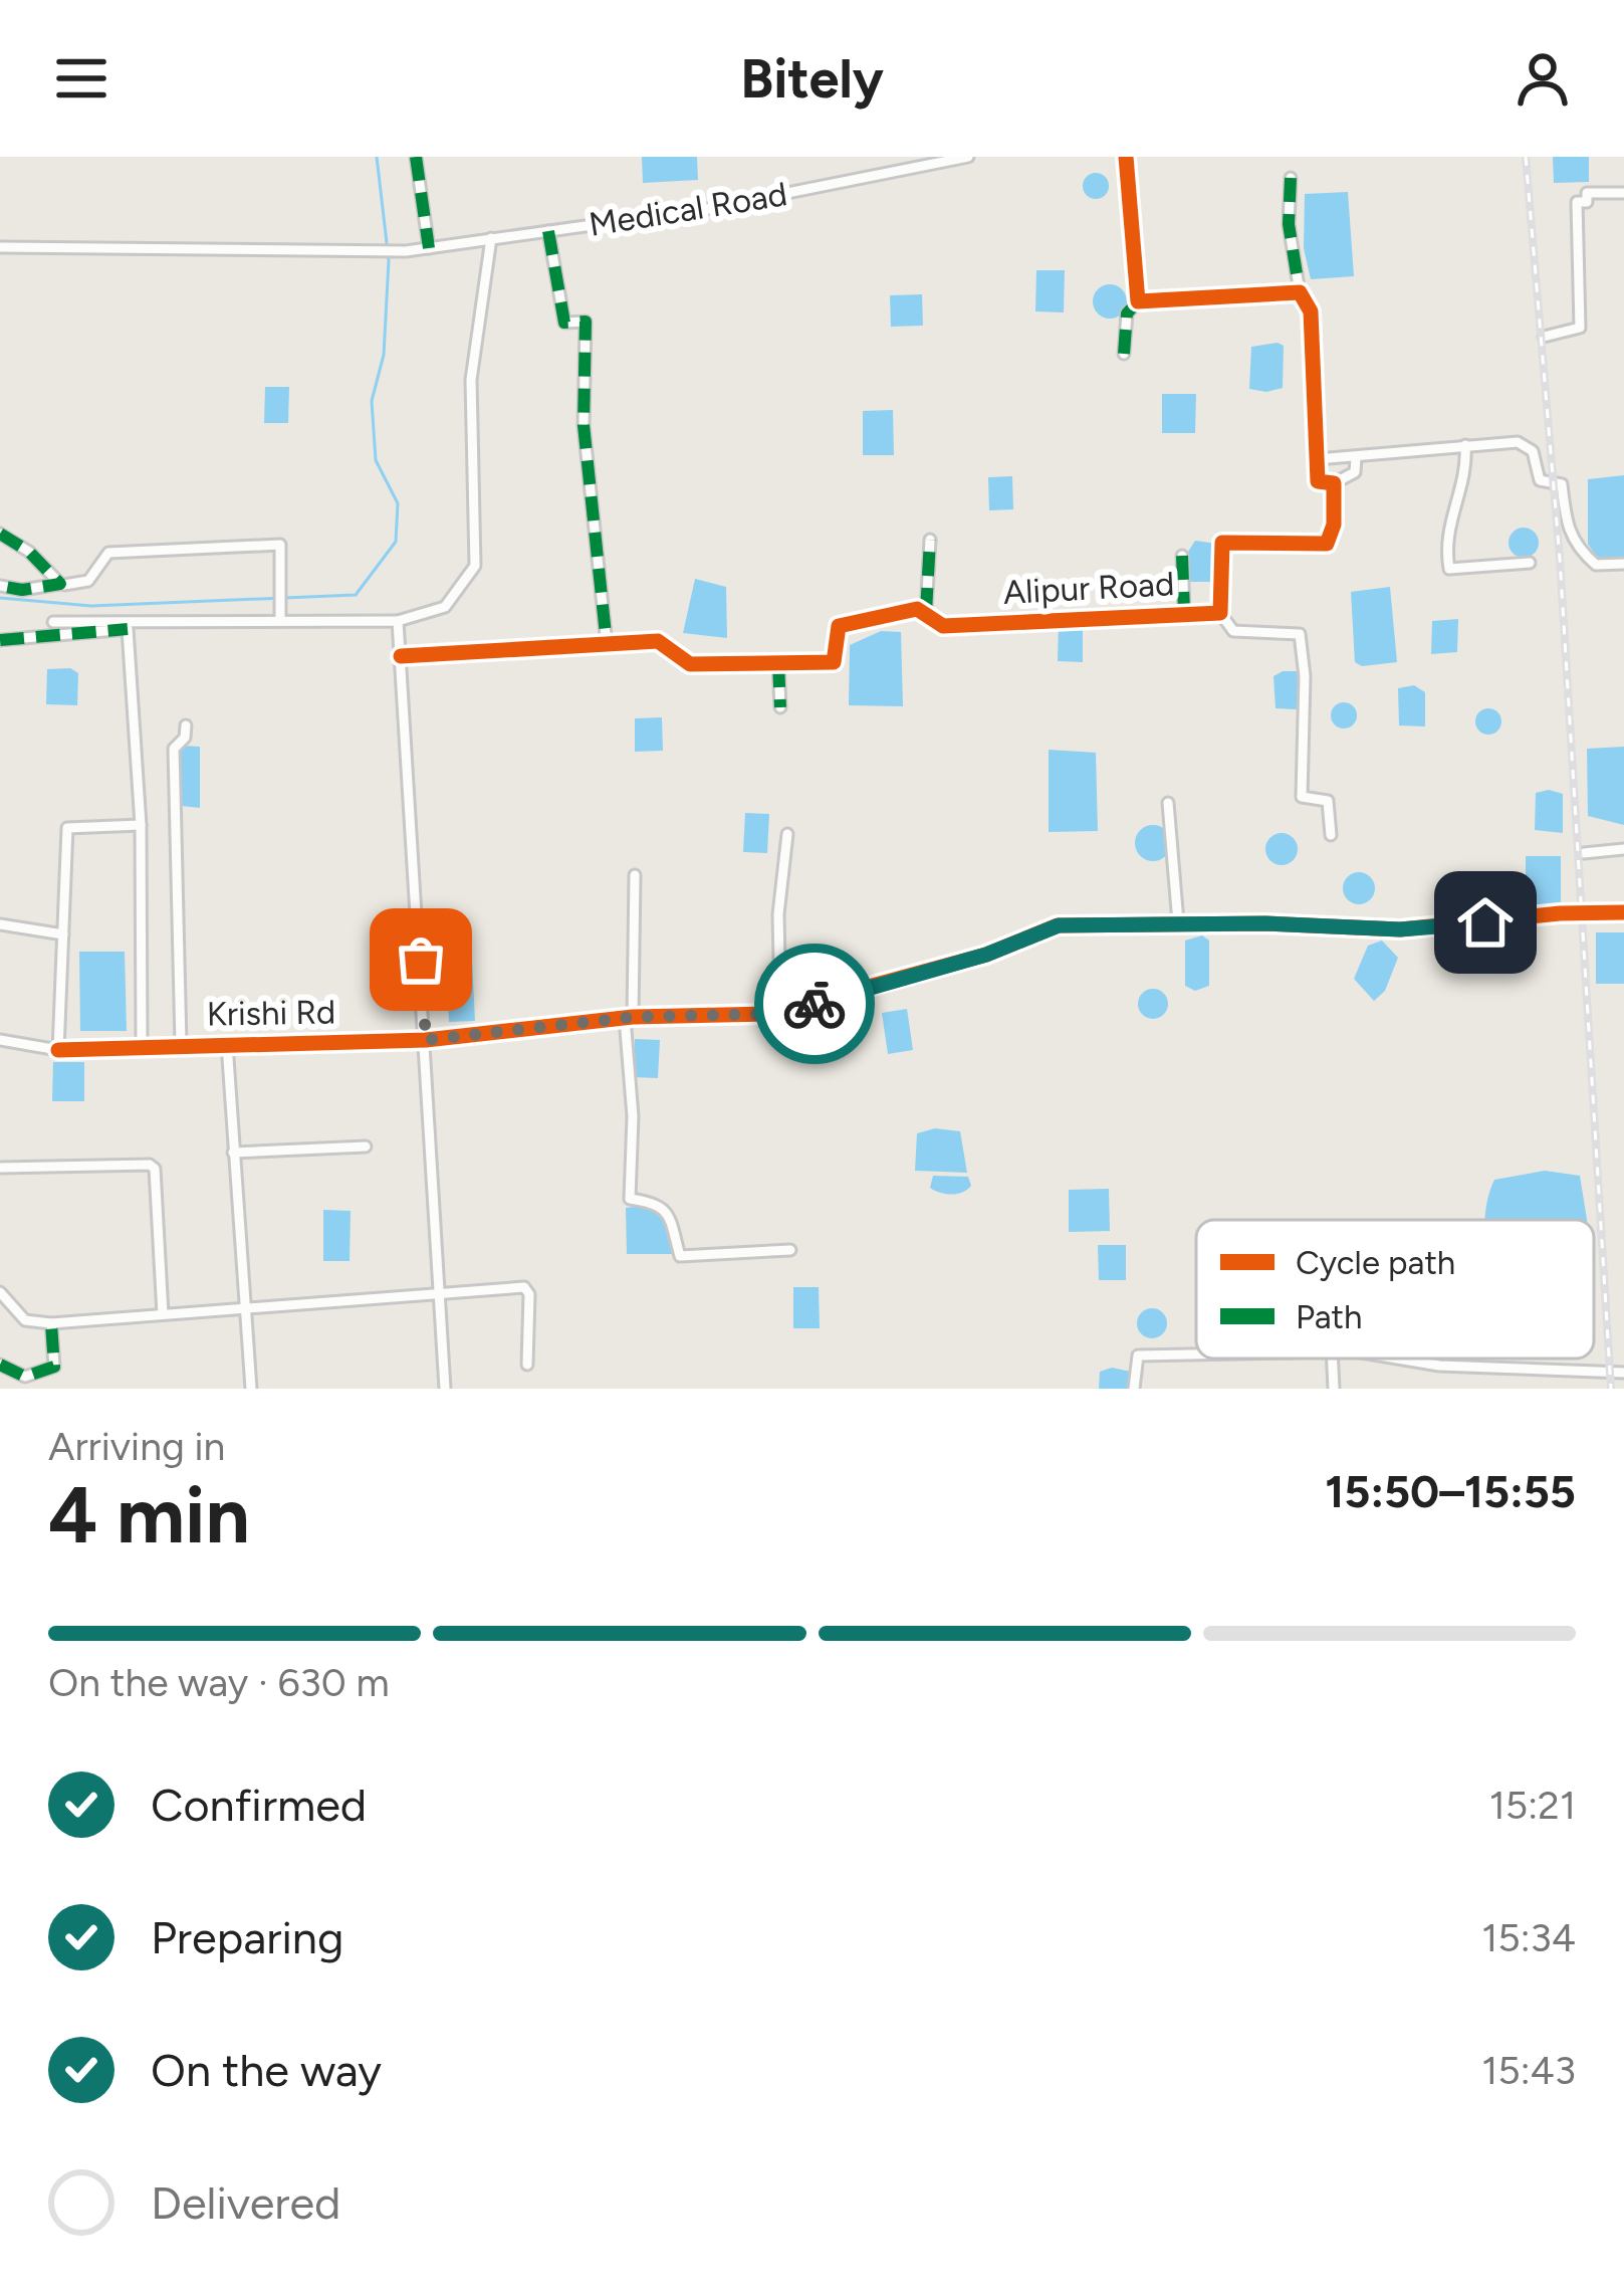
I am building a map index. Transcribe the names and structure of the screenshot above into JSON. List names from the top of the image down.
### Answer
{
  "streets": {
    "street": ["Medical Road", "Alipur Road", "Krishi Rd"]
  },
  "legend": ["Cycle path", "Path"],
  "page": {
    "header": "Bitely",
    "heading": ["4 min", "Arriving in", "15:50–15:55"],
    "bar": "On the way · 630 m",
    "list": [
      ["Confirmed", "15:21"],
      ["Preparing", "15:34"],
      ["On the way", "15:43"],
      "Delivered"
    ]
  }
}
